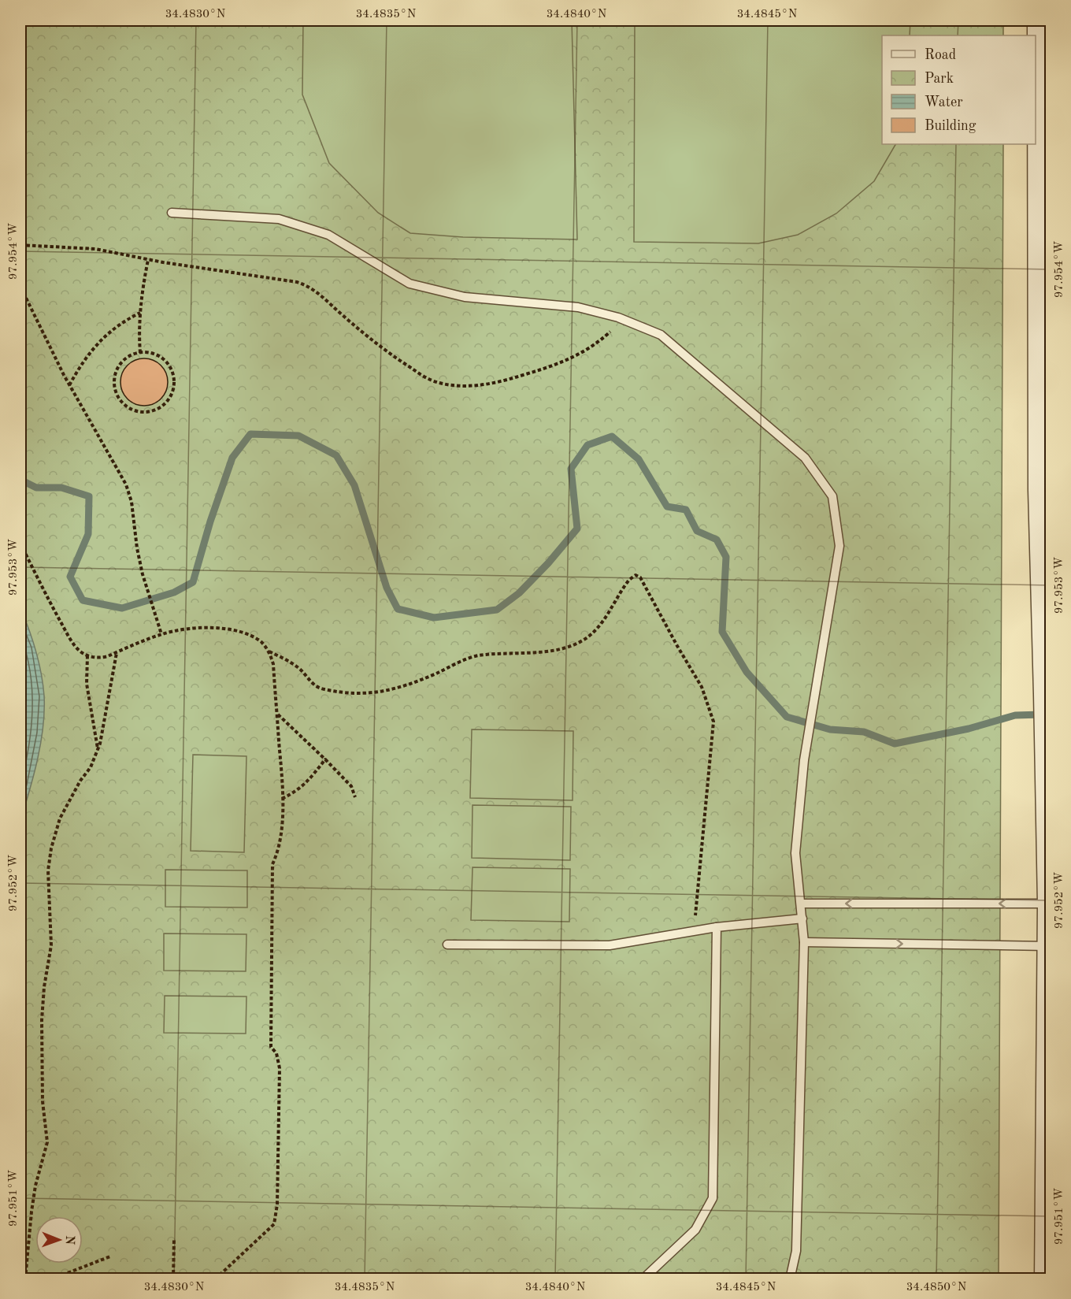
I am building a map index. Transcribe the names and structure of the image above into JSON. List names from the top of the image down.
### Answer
{
  "legend": [
    "Road",
    "Park",
    "Water",
    "Building"
  ],
  "north": "right",
  "coordinates": [
    "34.4830°N",
    "34.4835°N",
    "34.4840°N",
    "34.4845°N",
    "97.954°W",
    "97.953°W",
    "97.952°W",
    "97.951°W",
    "34.4850°N"
  ]
}
